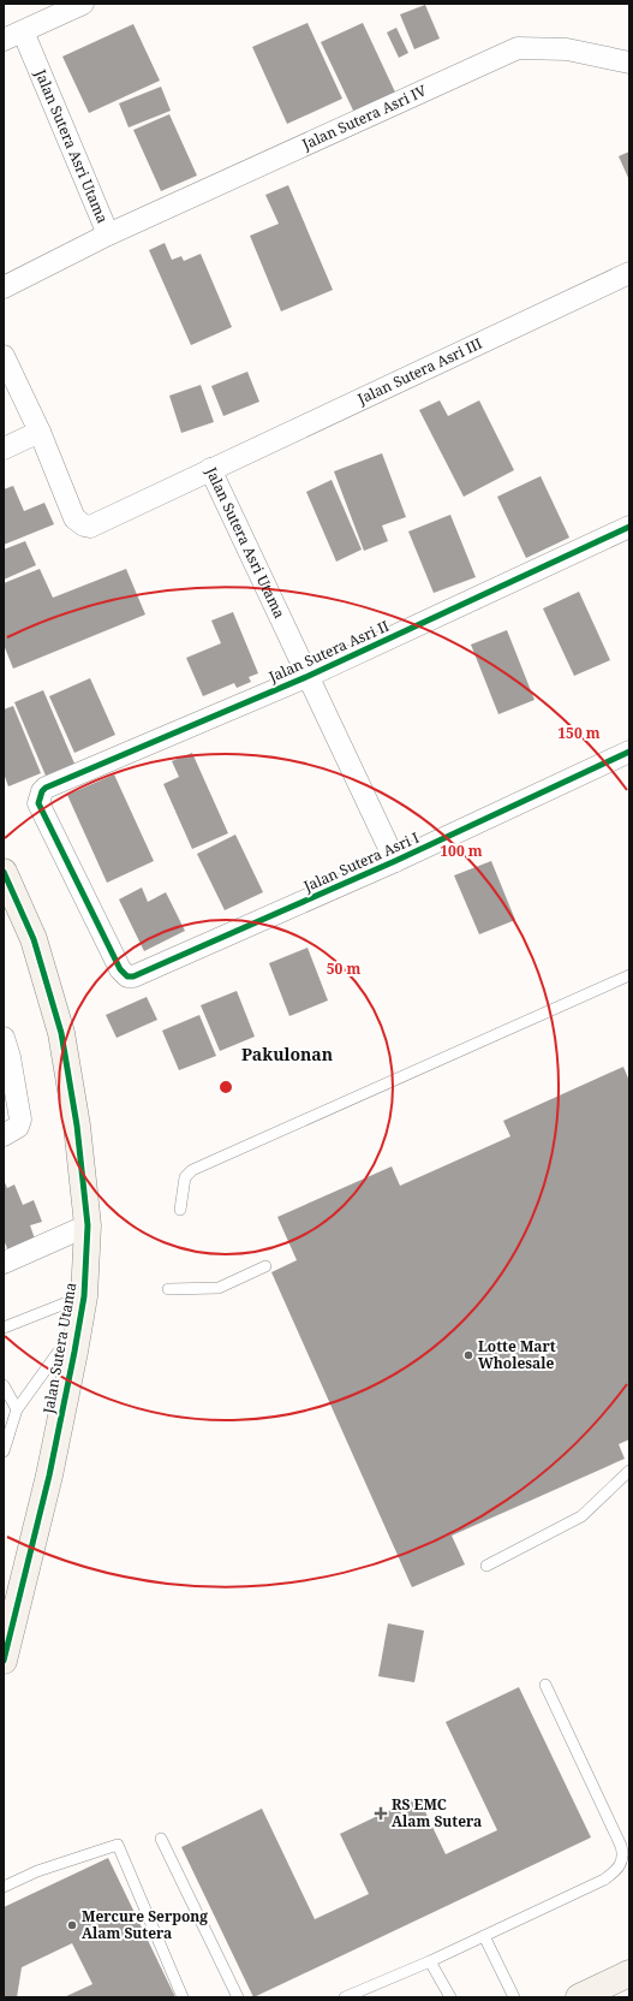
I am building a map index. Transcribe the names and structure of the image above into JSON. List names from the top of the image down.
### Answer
{
  "streets": {
    "street": [
      "Jalan Sutera Asri IV",
      "Jalan Sutera Asri Utama",
      "Jalan Sutera Asri III",
      "Jalan Sutera Asri II",
      "Jalan Sutera Asri I",
      "Jalan Sutera Utama"
    ]
  },
  "crossings": [
    ["Jalan Sutera Asri IV", "Jalan Sutera Asri Utama"],
    ["Jalan Sutera Asri Utama", "Jalan Sutera Asri III"],
    ["Jalan Sutera Asri Utama", "Jalan Sutera Asri II"],
    ["Jalan Sutera Asri Utama", "Jalan Sutera Asri I"],
    ["Jalan Sutera Asri II", "Jalan Sutera Asri I"]
  ],
  "districts": ["Pakulonan"],
  "places": {
    "other": ["Lotte Mart Wholesale", "Mercure Serpong Alam Sutera"],
    "health": ["RS EMC Alam Sutera"]
  },
  "rings": ["150 m", "100 m", "50 m"]
}
